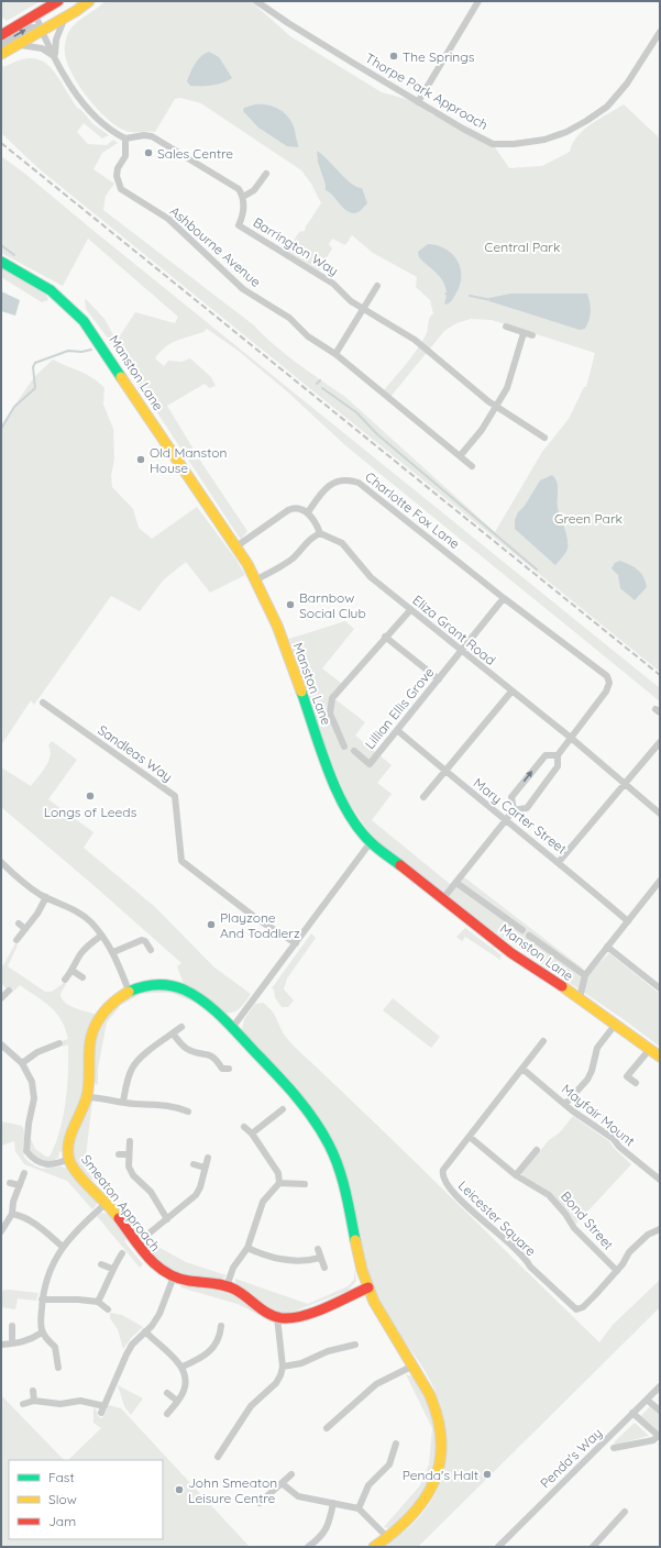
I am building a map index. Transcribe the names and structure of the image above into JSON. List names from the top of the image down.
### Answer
{
  "streets": {
    "main road": ["Manston Lane", "Smeaton Approach"],
    "street": [
      "Thorpe Park Approach",
      "Ashbourne Avenue",
      "Barrington Way",
      "Charlotte Fox Lane",
      "Eliza Grant Road",
      "Lillian Ellis Grove",
      "Sandleas Way",
      "Mary Carter Street",
      "Mayfair Mount",
      "Leicester Square",
      "Bond Street",
      "Penda's Way"
    ]
  },
  "crossings": [
    ["Charlotte Fox Lane", "Eliza Grant Road"],
    ["Eliza Grant Road", "Lillian Ellis Grove"],
    ["Lillian Ellis Grove", "Mary Carter Street"],
    ["Mayfair Mount", "Leicester Square"],
    ["Leicester Square", "Bond Street"]
  ],
  "parks": ["Central Park", "Green Park"],
  "places": [
    "The Springs",
    "Sales Centre",
    "Old Manston House",
    "Barnbow Social Club",
    "Longs of Leeds",
    "Playzone And Toddlerz",
    "Penda's Halt",
    "John Smeaton Leisure Centre"
  ],
  "legend": ["Fast", "Slow", "Jam"]
}
